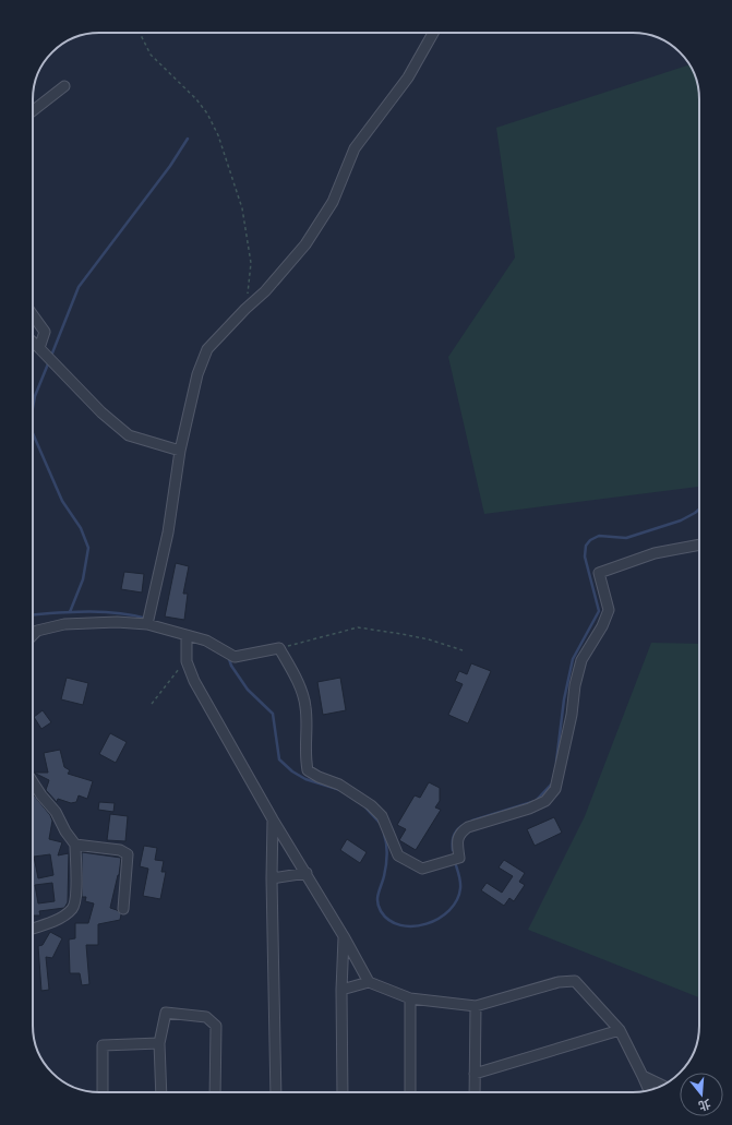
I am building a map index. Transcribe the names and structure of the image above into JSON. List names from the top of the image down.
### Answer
{
  "north": "bottom"
}
